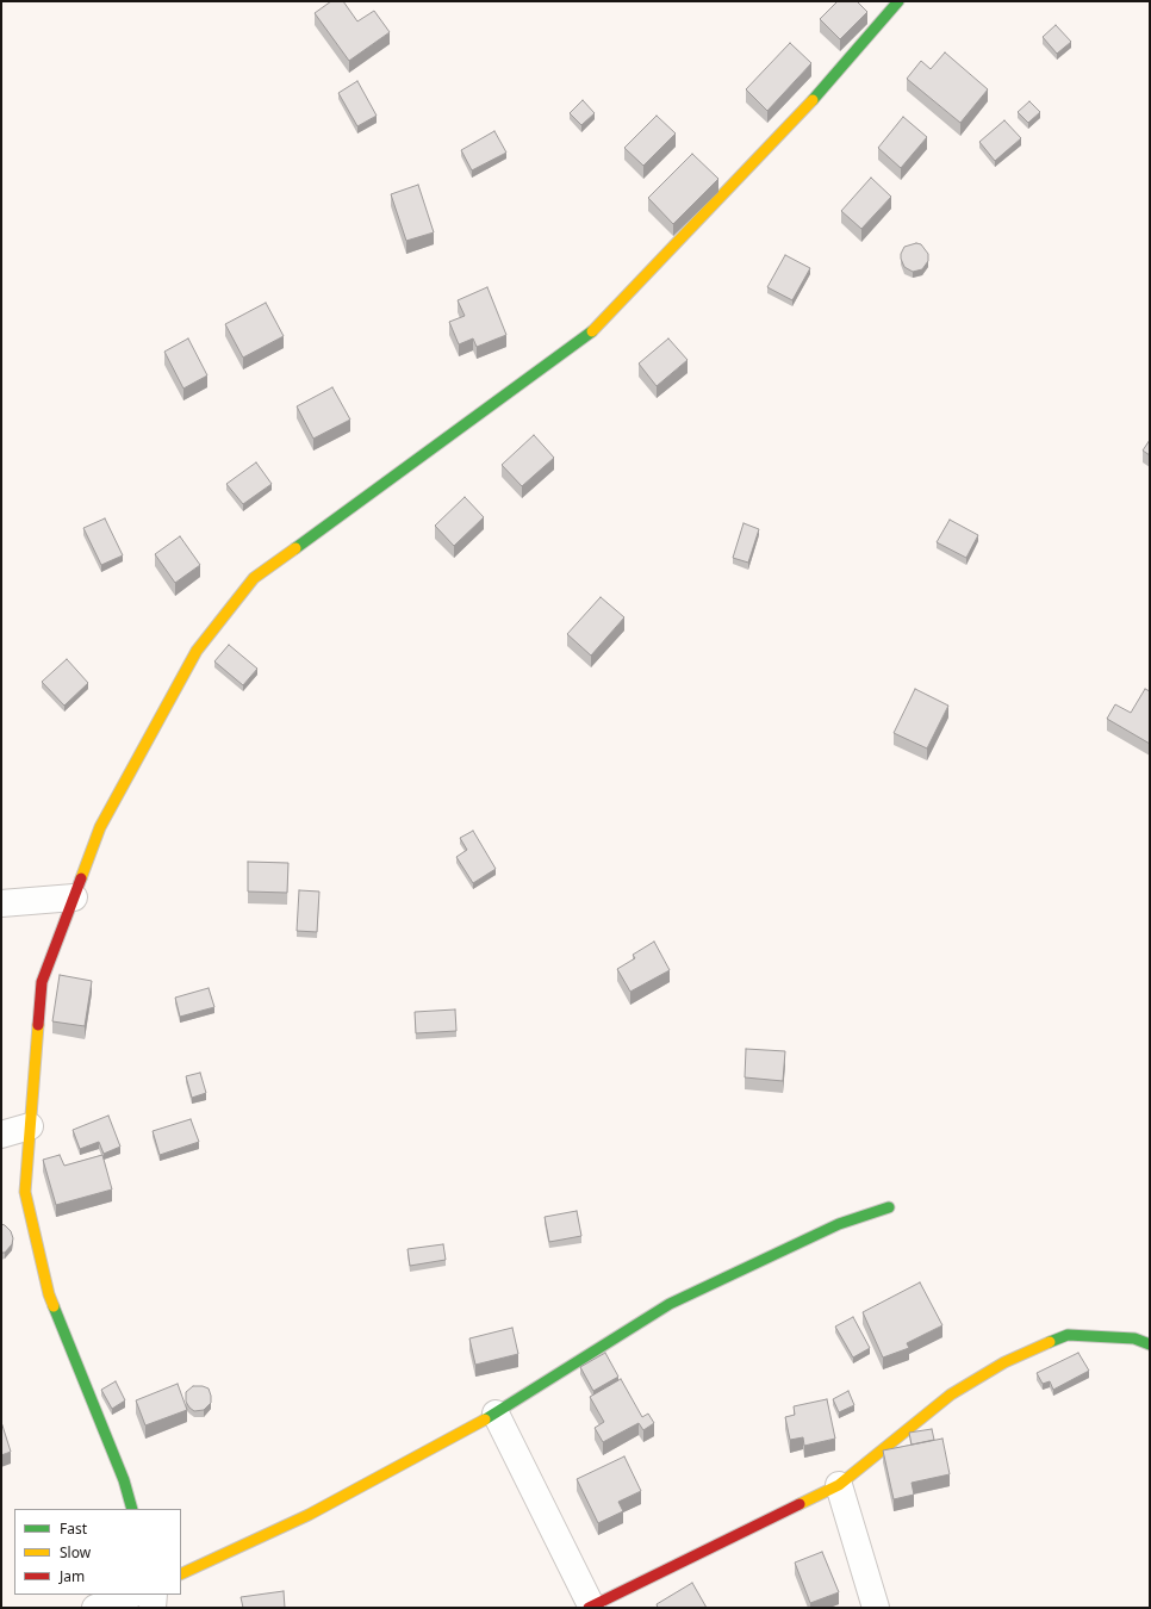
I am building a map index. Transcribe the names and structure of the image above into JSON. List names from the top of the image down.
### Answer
{
  "legend": ["Fast", "Slow", "Jam"]
}
